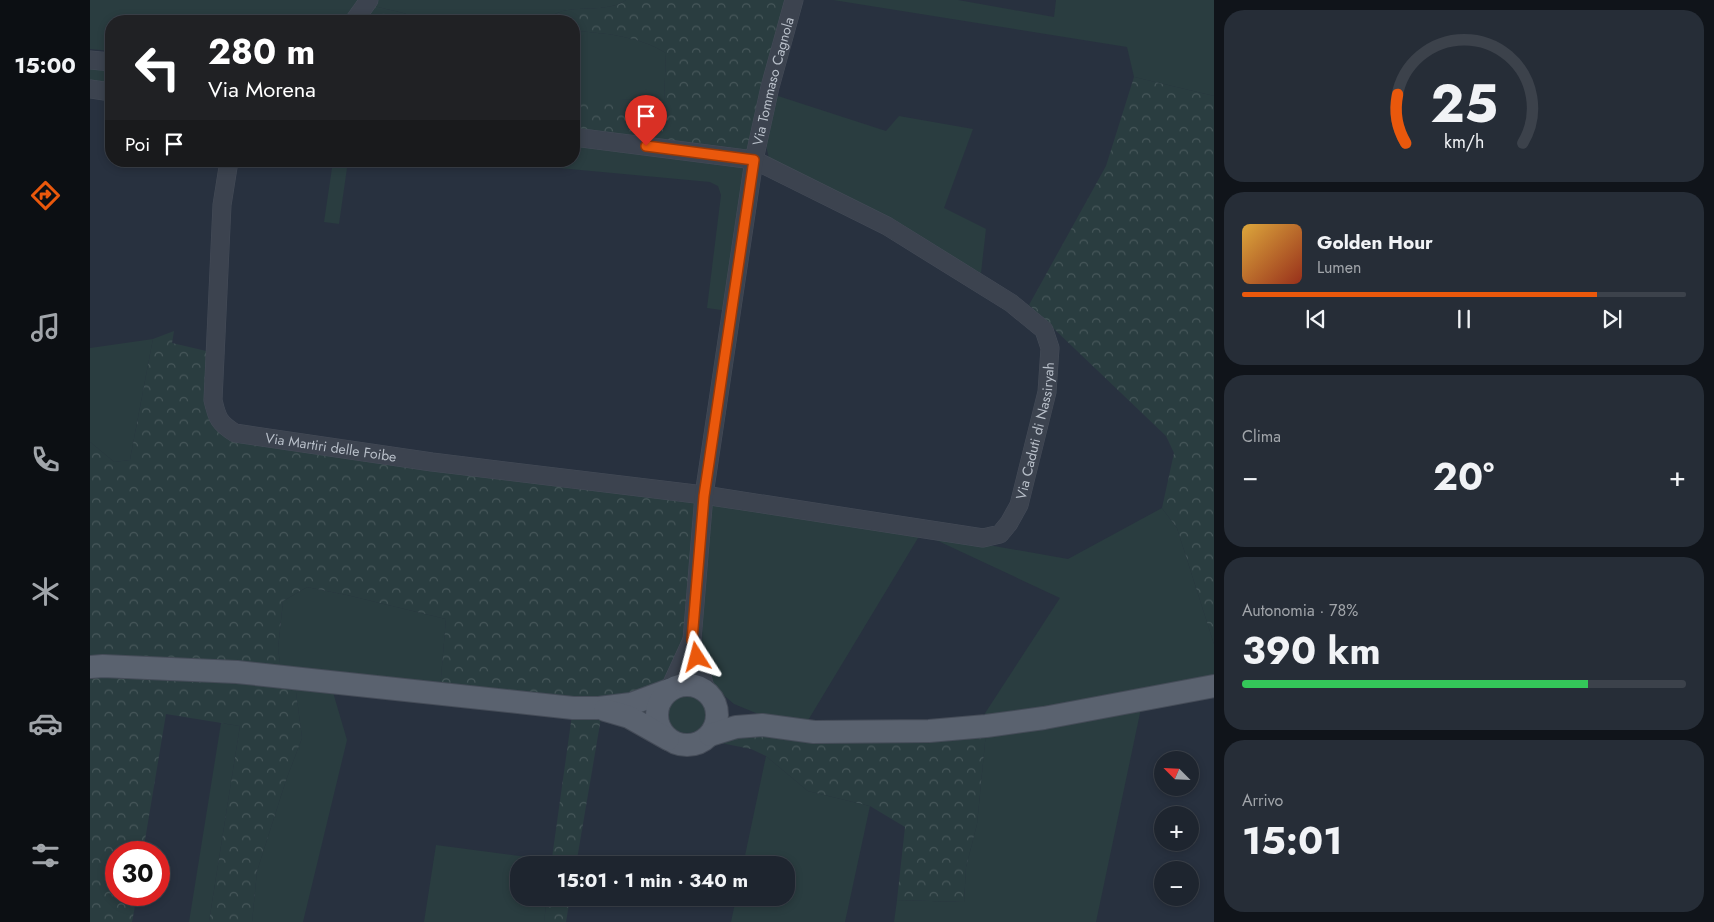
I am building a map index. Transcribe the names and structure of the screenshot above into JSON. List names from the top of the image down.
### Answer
{
  "streets": {
    "street": ["Via Tommaso Cagnola", "Via Caduti di Nassiryah", "Via Martiri delle Foibe"]
  },
  "crossings": [
    ["Via Tommaso Cagnola", "Via Caduti di Nassiryah"],
    ["Via Tommaso Cagnola", "Via Martiri delle Foibe"],
    ["Via Caduti di Nassiryah", "Via Martiri delle Foibe"]
  ],
  "north": "top left",
  "page": {
    "tabs": "15:00",
    "turn": ["280 m", "Via Morena"],
    "then": "Poi",
    "song": ["Golden Hour", "Lumen"],
    "tile": [
      "Clima",
      ["Autonomia · 78%", "390 km"],
      ["Arrivo", "15:01"]
    ],
    "heat": ["−", "20°", "+"],
    "map_buttons": ["+", "−"],
    "limit": "30",
    "trip": "15:01 · 1 min · 340 m",
    "gauge": ["25", "km/h"]
  }
}
